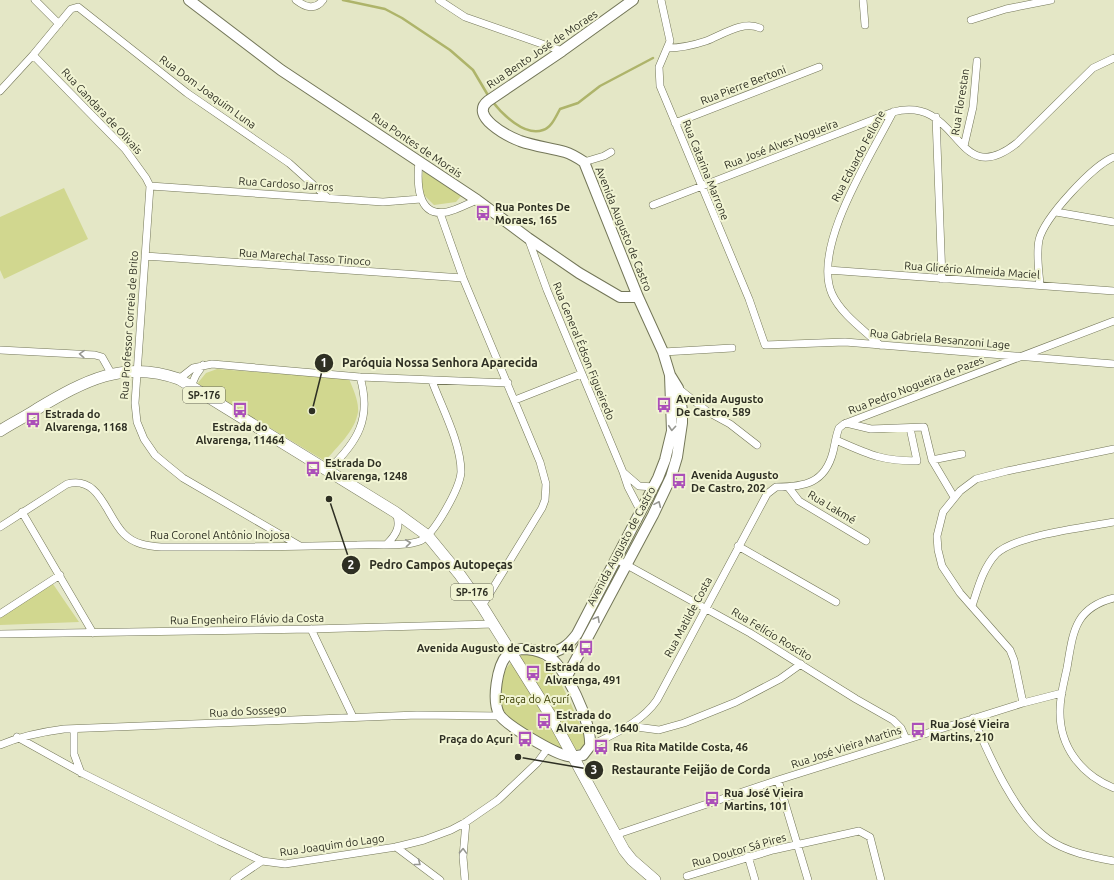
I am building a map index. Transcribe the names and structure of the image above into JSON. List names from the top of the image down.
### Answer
{
  "streets": {
    "main road": ["SP-176"],
    "street": [
      "Rua Bento José de Moraes",
      "Rua Pierre Bertoni",
      "Rua Dom Joaquim Luna",
      "Rua Florestan",
      "Rua Gandara de Olivais",
      "Rua José Alves Nogueira",
      "Rua Pontes de Morais",
      "Rua Eduardo Fellone",
      "Rua Catarina Marrone",
      "Rua Cardoso Jarros",
      "Avenida Augusto de Castro",
      "Rua Marechal Tasso Tinoco",
      "Rua Glicério Almeida Maciel",
      "Rua Professor Correia de Brito",
      "Rua Gabriela Besanzoni Lage",
      "Rua General Édson Figueiredo",
      "Rua Pedro Nogueira de Pazes",
      "Rua Lakmé",
      "Rua Coronel Antônio Inojosa",
      "Rua Matilde Costa",
      "Rua Engenheiro Flávio da Costa",
      "Rua Felício Roscito",
      "Rua do Sossego",
      "Rua José Vieira Martins",
      "Rua Joaquim do Lago",
      "Rua Doutor Sá Pires"
    ]
  },
  "crossings": [
    ["Rua Bento José de Moraes", "Avenida Augusto de Castro"],
    ["Rua Pierre Bertoni", "Rua Catarina Marrone"],
    ["Rua Dom Joaquim Luna", "Rua Cardoso Jarros"],
    ["Rua Florestan", "Rua Eduardo Fellone"],
    ["Rua Gandara de Olivais", "Rua Cardoso Jarros"],
    ["Rua Gandara de Olivais", "Rua Professor Correia de Brito"],
    ["Rua José Alves Nogueira", "Rua Eduardo Fellone"],
    ["Rua José Alves Nogueira", "Rua Catarina Marrone"],
    ["Rua Pontes de Morais", "Avenida Augusto de Castro"],
    ["Rua Pontes de Morais", "Rua General Édson Figueiredo"],
    ["Rua Eduardo Fellone", "Rua Glicério Almeida Maciel"],
    ["Rua Eduardo Fellone", "Rua Gabriela Besanzoni Lage"],
    ["Rua Catarina Marrone", "Rua Gabriela Besanzoni Lage"],
    ["Rua Cardoso Jarros", "Rua Professor Correia de Brito"],
    ["Avenida Augusto de Castro", "Rua General Édson Figueiredo"],
    ["Avenida Augusto de Castro", "Rua Felício Roscito"],
    ["Rua Marechal Tasso Tinoco", "Rua Professor Correia de Brito"],
    ["Rua Professor Correia de Brito", "SP-176"],
    ["Rua Professor Correia de Brito", "Rua Coronel Antônio Inojosa"],
    ["Rua Gabriela Besanzoni Lage", "Rua Pedro Nogueira de Pazes"],
    ["Rua Pedro Nogueira de Pazes", "Rua Matilde Costa"],
    ["SP-176", "Rua Coronel Antônio Inojosa"],
    ["SP-176", "Rua Engenheiro Flávio da Costa"],
    ["SP-176", "Rua José Vieira Martins"],
    ["Rua Lakmé", "Rua Matilde Costa"],
    ["Rua Matilde Costa", "Rua Felício Roscito"],
    ["Rua Felício Roscito", "Rua José Vieira Martins"],
    ["Rua do Sossego", "Rua Joaquim do Lago"]
  ],
  "parks": ["Praça do Açurí"],
  "places": {
    "bus stop": [
      "Rua Pontes De Moraes, 165",
      "Avenida Augusto De Castro, 589",
      "Estrada do Alvarenga, 11464",
      "Estrada do Alvarenga, 1168",
      "Estrada Do Alvarenga, 1248",
      "Avenida Augusto De Castro, 202",
      "Avenida Augusto de Castro, 44",
      "Estrada do Alvarenga, 491",
      "Estrada do Alvarenga, 1640",
      "Rua José Vieira Martins, 210",
      "Praça do Açuri",
      "Rua Rita Matilde Costa, 46",
      "Rua José Vieira Martins, 101"
    ],
    "other": ["Paróquia Nossa Senhora Aparecida", "Pedro Campos Autopeças", "Restaurante Feijão de Corda"]
  }
}
